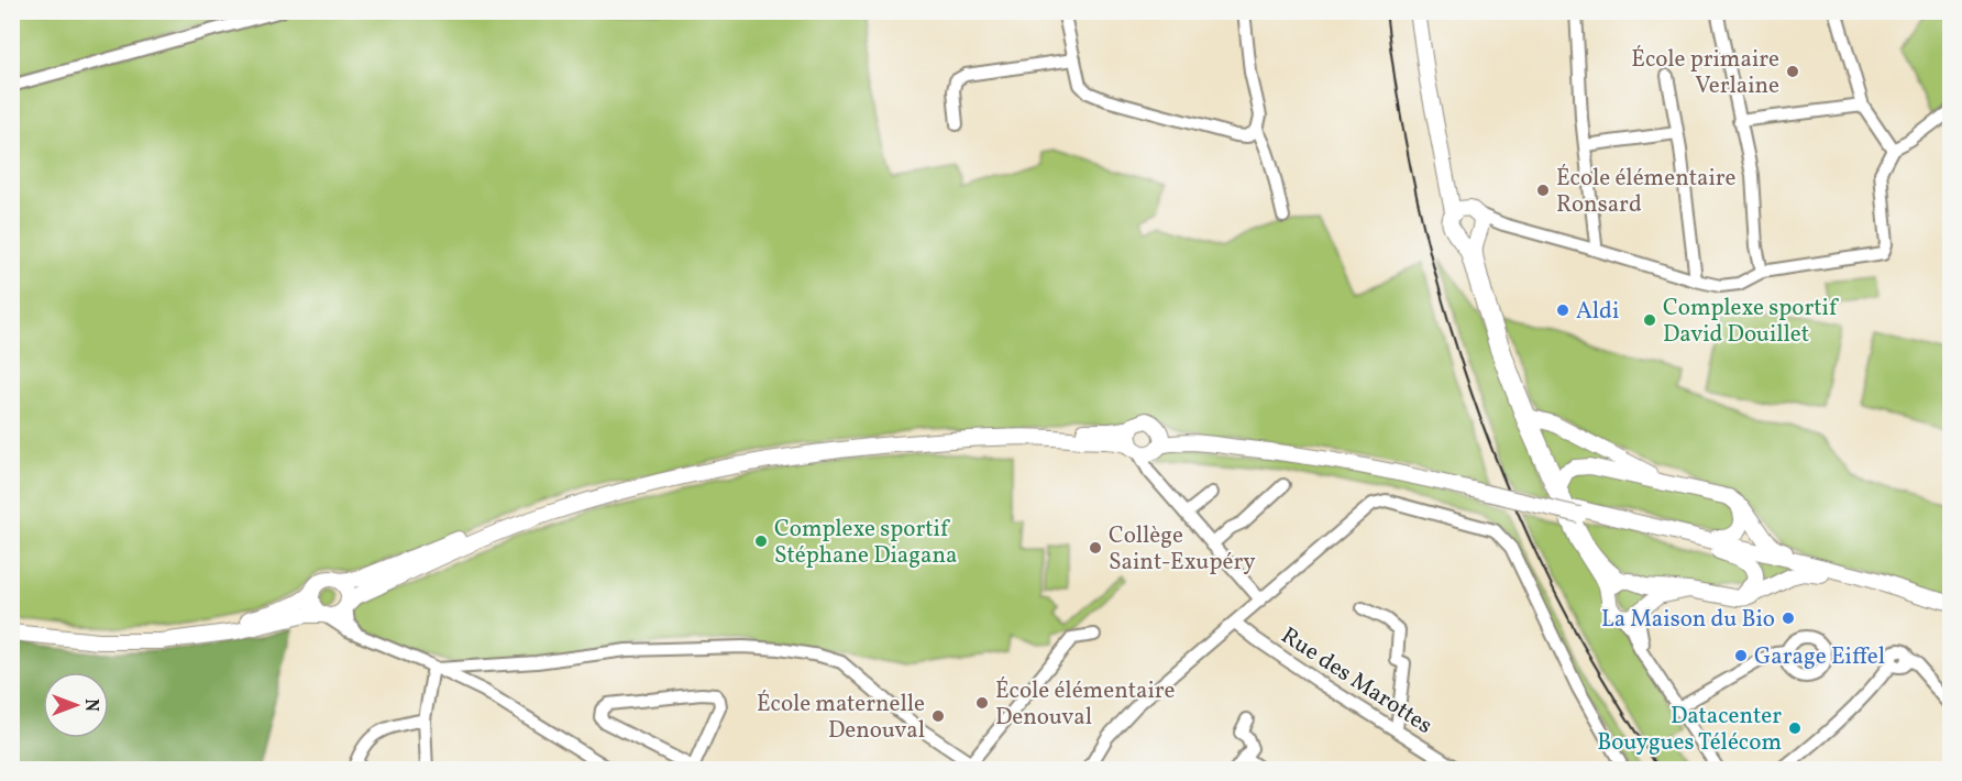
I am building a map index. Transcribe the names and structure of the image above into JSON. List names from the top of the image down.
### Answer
{
  "streets": {
    "street": ["Rue des Marottes"]
  },
  "places": [
    "École primaire Verlaine",
    "École élémentaire Ronsard",
    "Aldi",
    "Complexe sportif David Douillet",
    "Complexe sportif Stéphane Diagana",
    "Collège Saint-Exupéry",
    "La Maison du Bio",
    "Garage Eiffel",
    "École élémentaire Denouval",
    "École maternelle Denouval",
    "Datacenter Bouygues Télécom"
  ],
  "north": "right"
}
